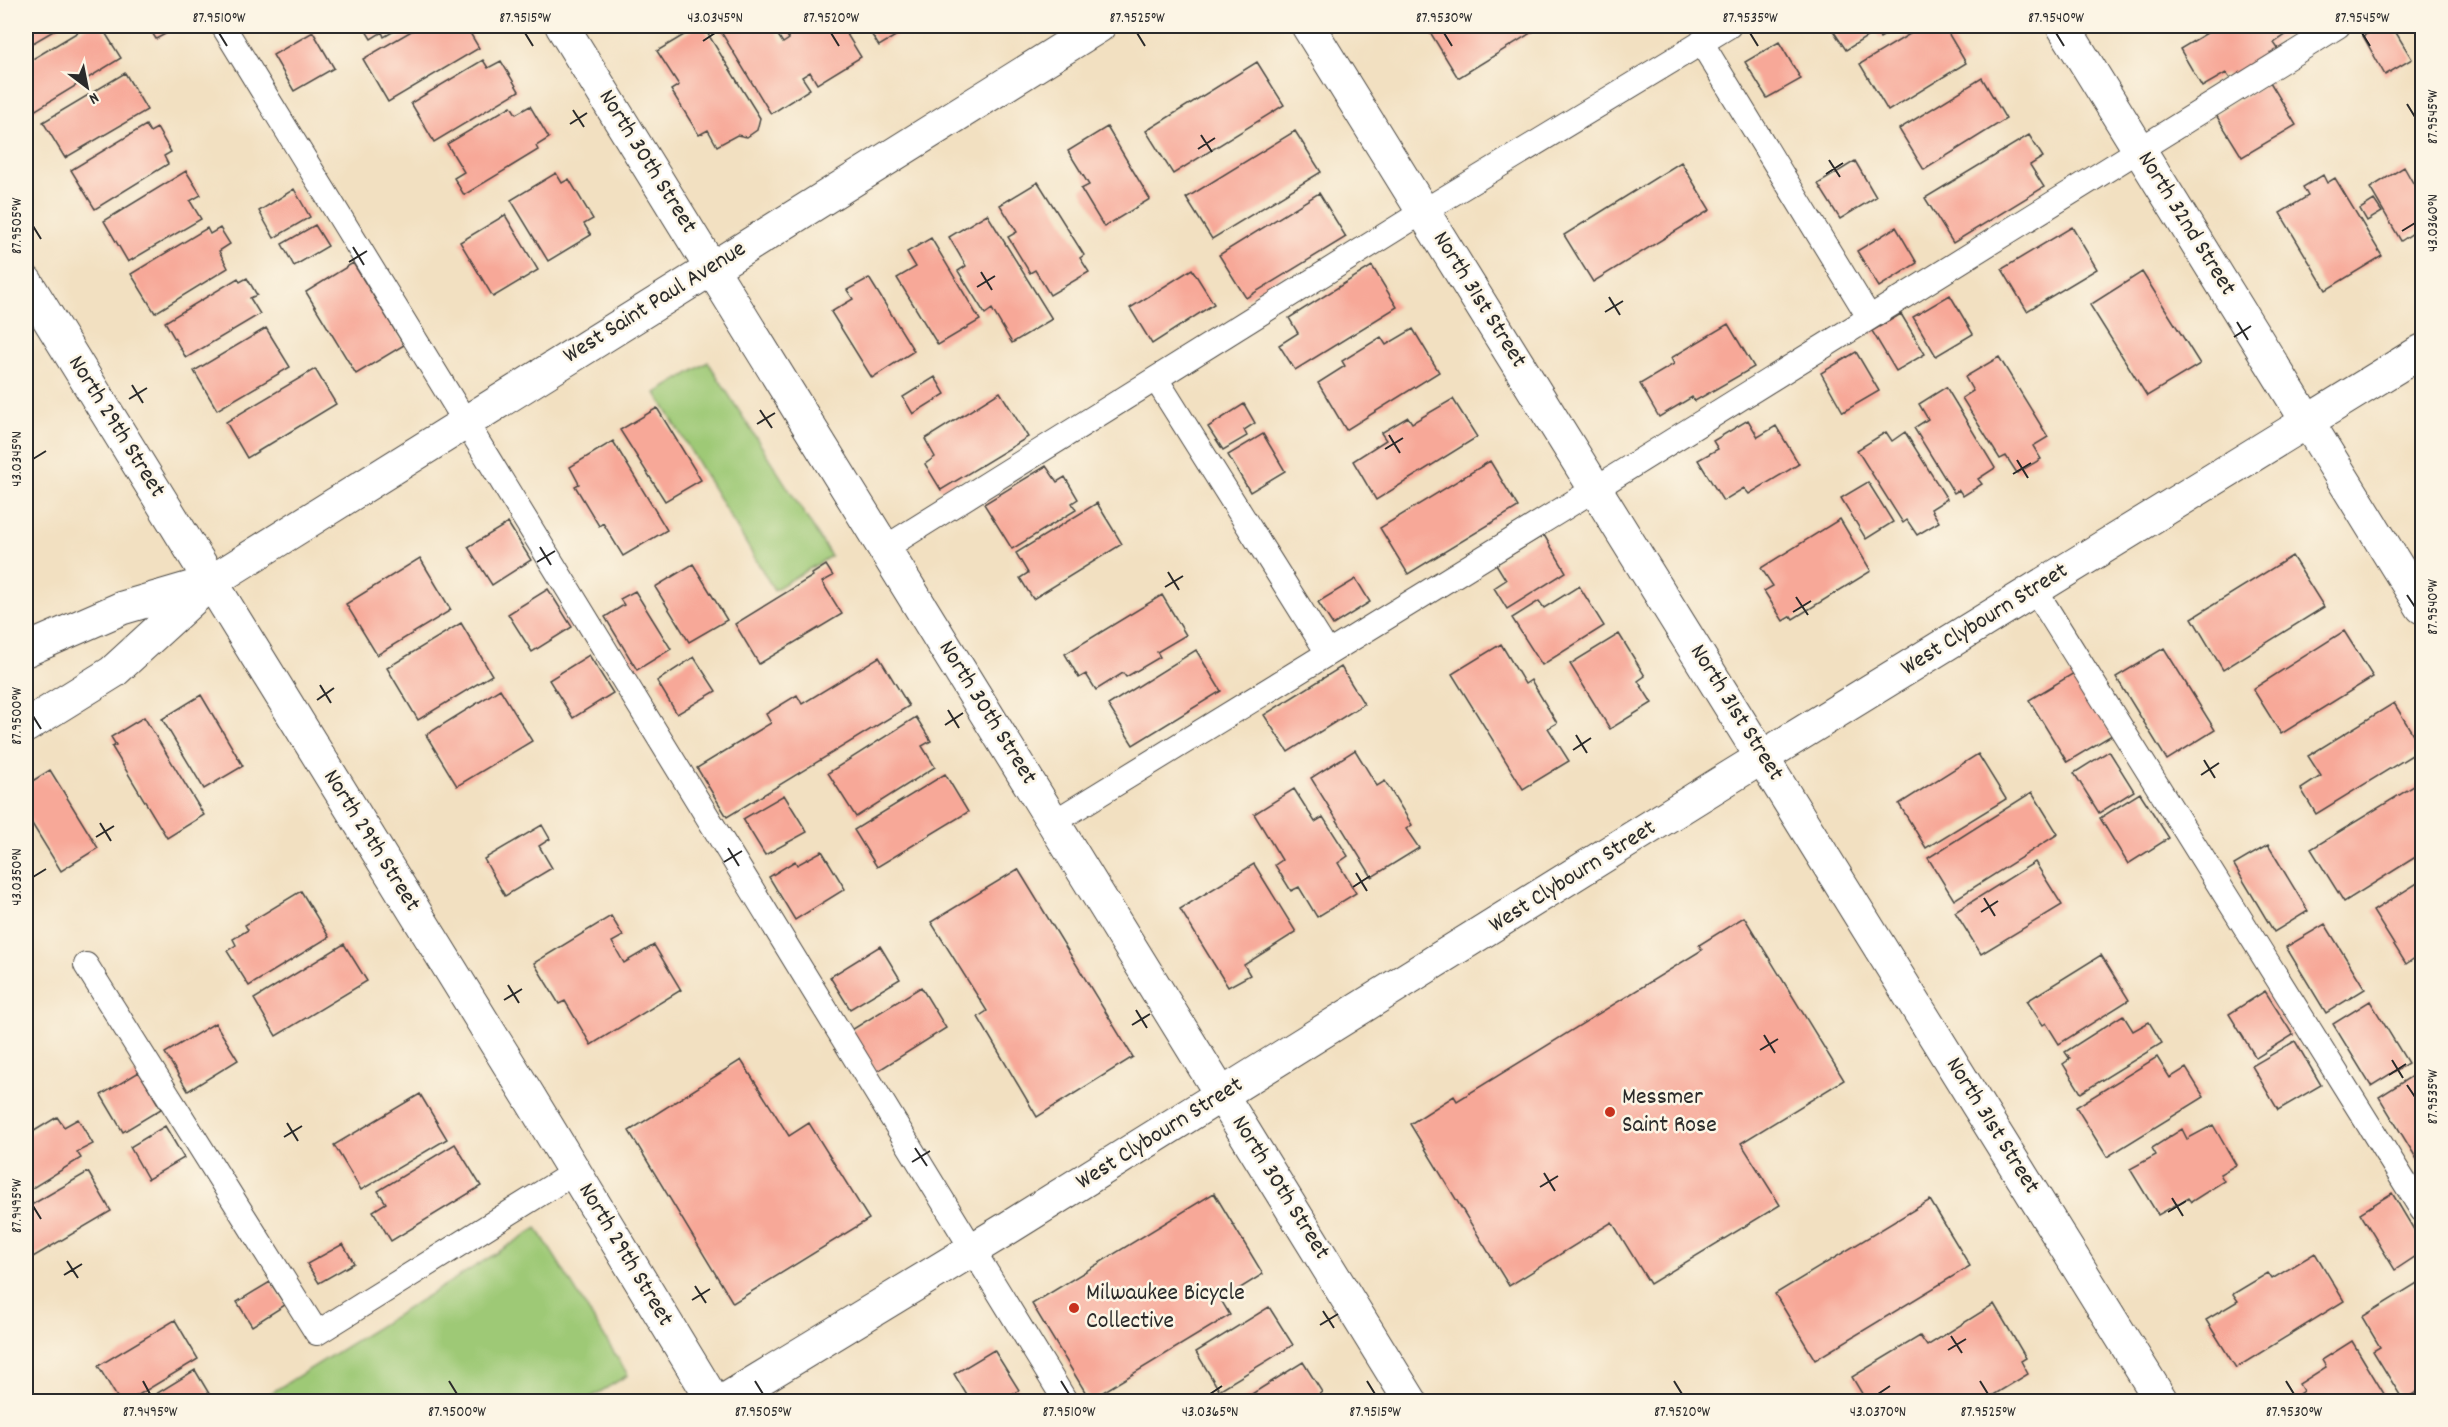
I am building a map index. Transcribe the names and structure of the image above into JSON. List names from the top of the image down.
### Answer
{
  "streets": {
    "street": [
      "North 30th Street",
      "North 32nd Street",
      "North 31st Street",
      "West Saint Paul Avenue",
      "North 29th Street",
      "West Clybourn Street"
    ]
  },
  "crossings": [
    ["North 30th Street", "West Saint Paul Avenue"],
    ["North 30th Street", "West Clybourn Street"],
    ["North 32nd Street", "West Clybourn Street"],
    ["North 31st Street", "West Clybourn Street"],
    ["West Saint Paul Avenue", "North 29th Street"]
  ],
  "places": ["Messmer Saint Rose", "Milwaukee Bicycle Collective"],
  "north": "bottom right",
  "coordinates": [
    "87.9510°W",
    "87.9515°W",
    "43.0345°N",
    "87.9520°W",
    "87.9525°W",
    "87.9530°W",
    "87.9535°W",
    "87.9540°W",
    "87.9545°W",
    "43.0360°N",
    "87.9505°W",
    "87.9500°W",
    "43.0350°N",
    "87.9495°W",
    "43.0365°N",
    "43.0370°N"
  ]
}
